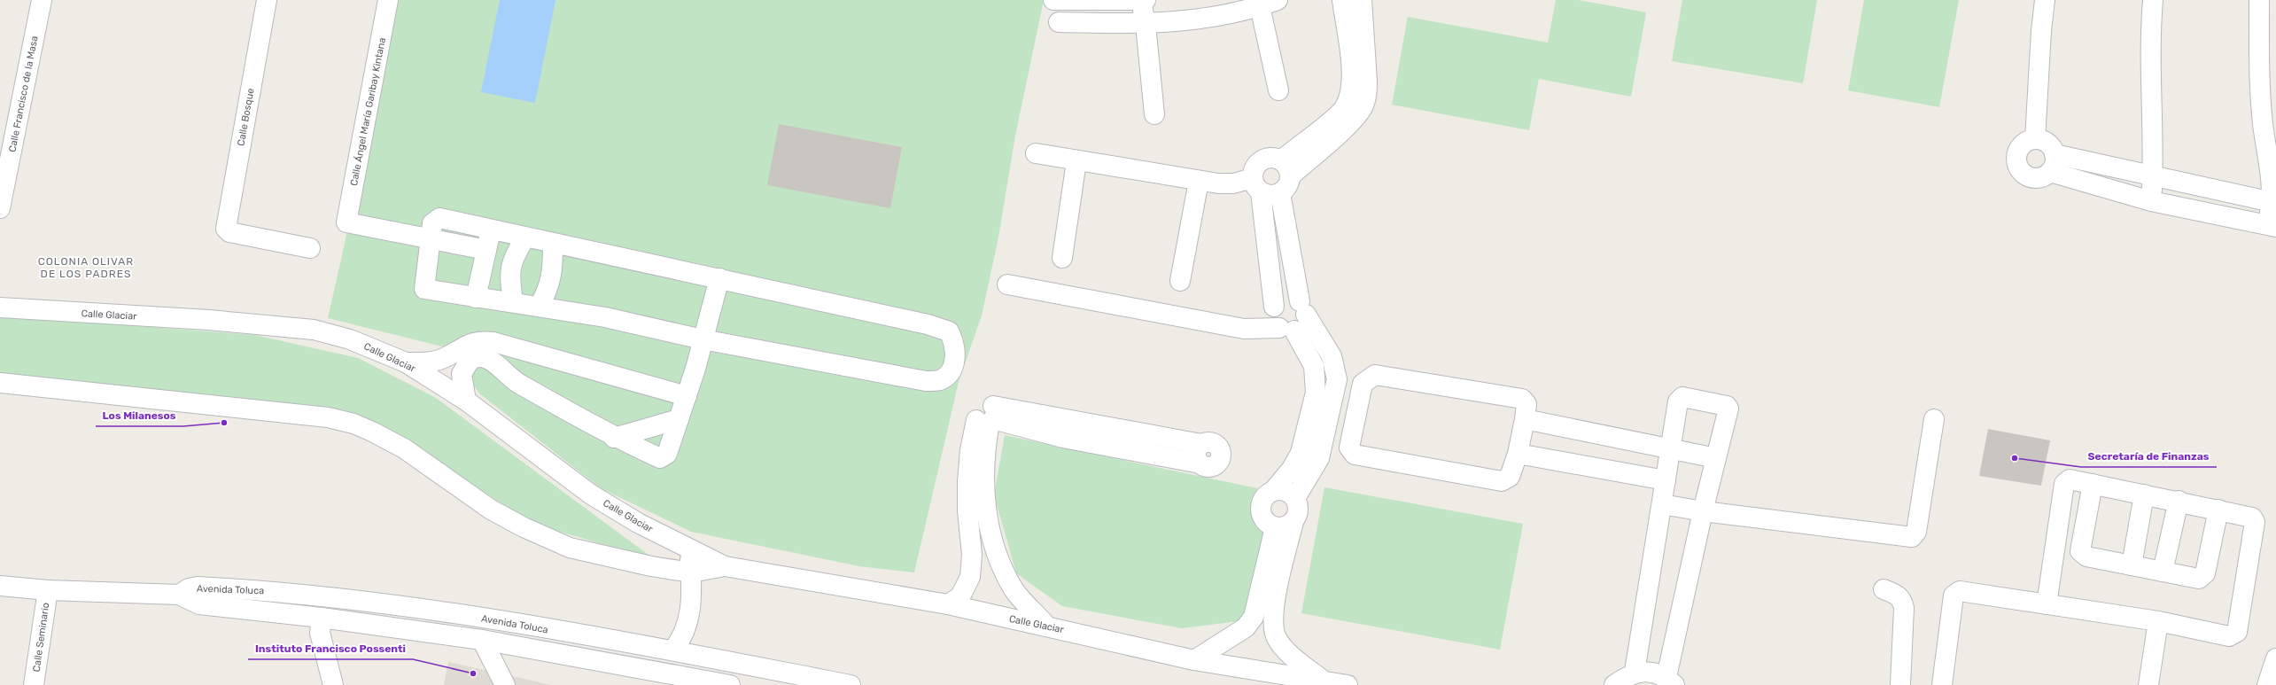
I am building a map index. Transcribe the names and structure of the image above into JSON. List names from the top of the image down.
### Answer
{
  "streets": {
    "street": [
      "Calle Francisco de la Masa",
      "Calle Ángel María Garibay Kintana",
      "Calle Bosque",
      "Calle Glaciar",
      "Avenida Toluca",
      "Calle Seminario"
    ]
  },
  "crossings": [
    ["Avenida Toluca", "Calle Seminario"]
  ],
  "districts": ["COLONIA OLIVAR DE LOS PADRES"],
  "places": ["Los Milanesos", "Secretaría de Finanzas", "Instituto Francisco Possenti"]
}
